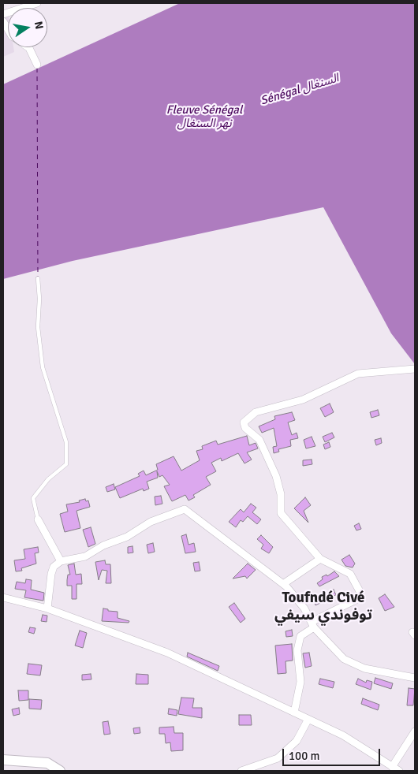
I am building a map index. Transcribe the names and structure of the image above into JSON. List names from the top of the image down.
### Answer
{
  "districts": ["Toufndé Civé توفوندي سيفي"],
  "water": ["Sénégal السنغال", "Fleuve Sénégal نهر السنغال"],
  "scale_bar": "100 m",
  "north": "right"
}
